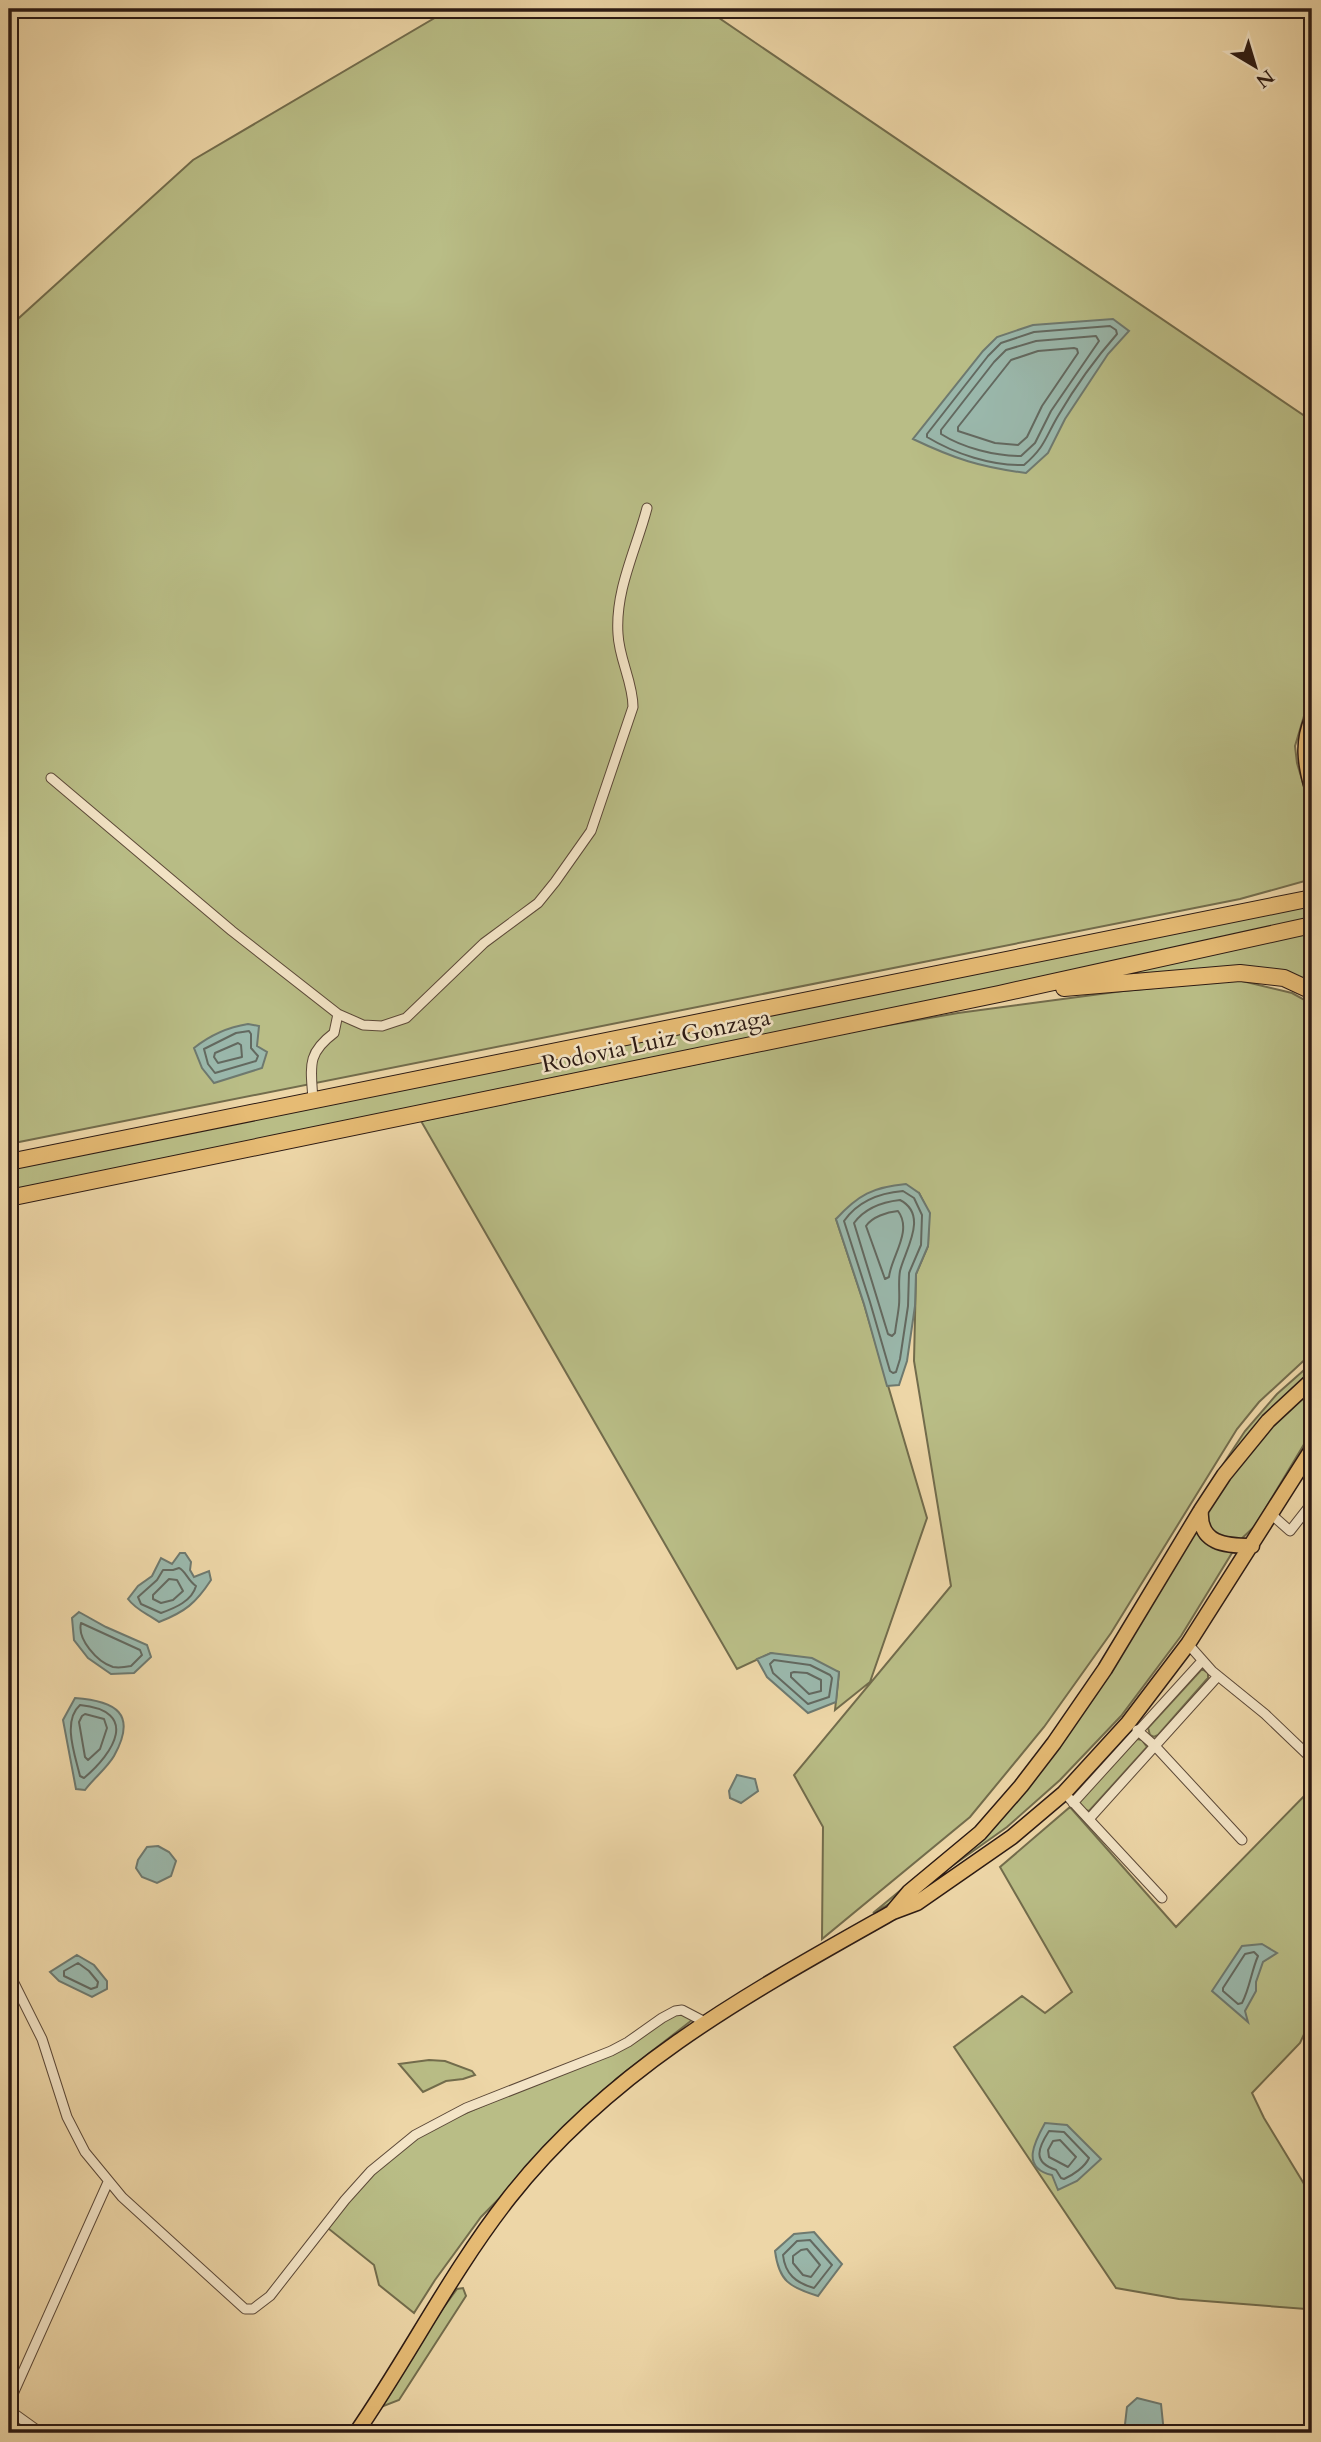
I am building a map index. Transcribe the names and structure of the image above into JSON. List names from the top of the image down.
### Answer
{
  "streets": {
    "highway": ["Rodovia Luiz Gonzaga"]
  },
  "north": "bottom right"
}
